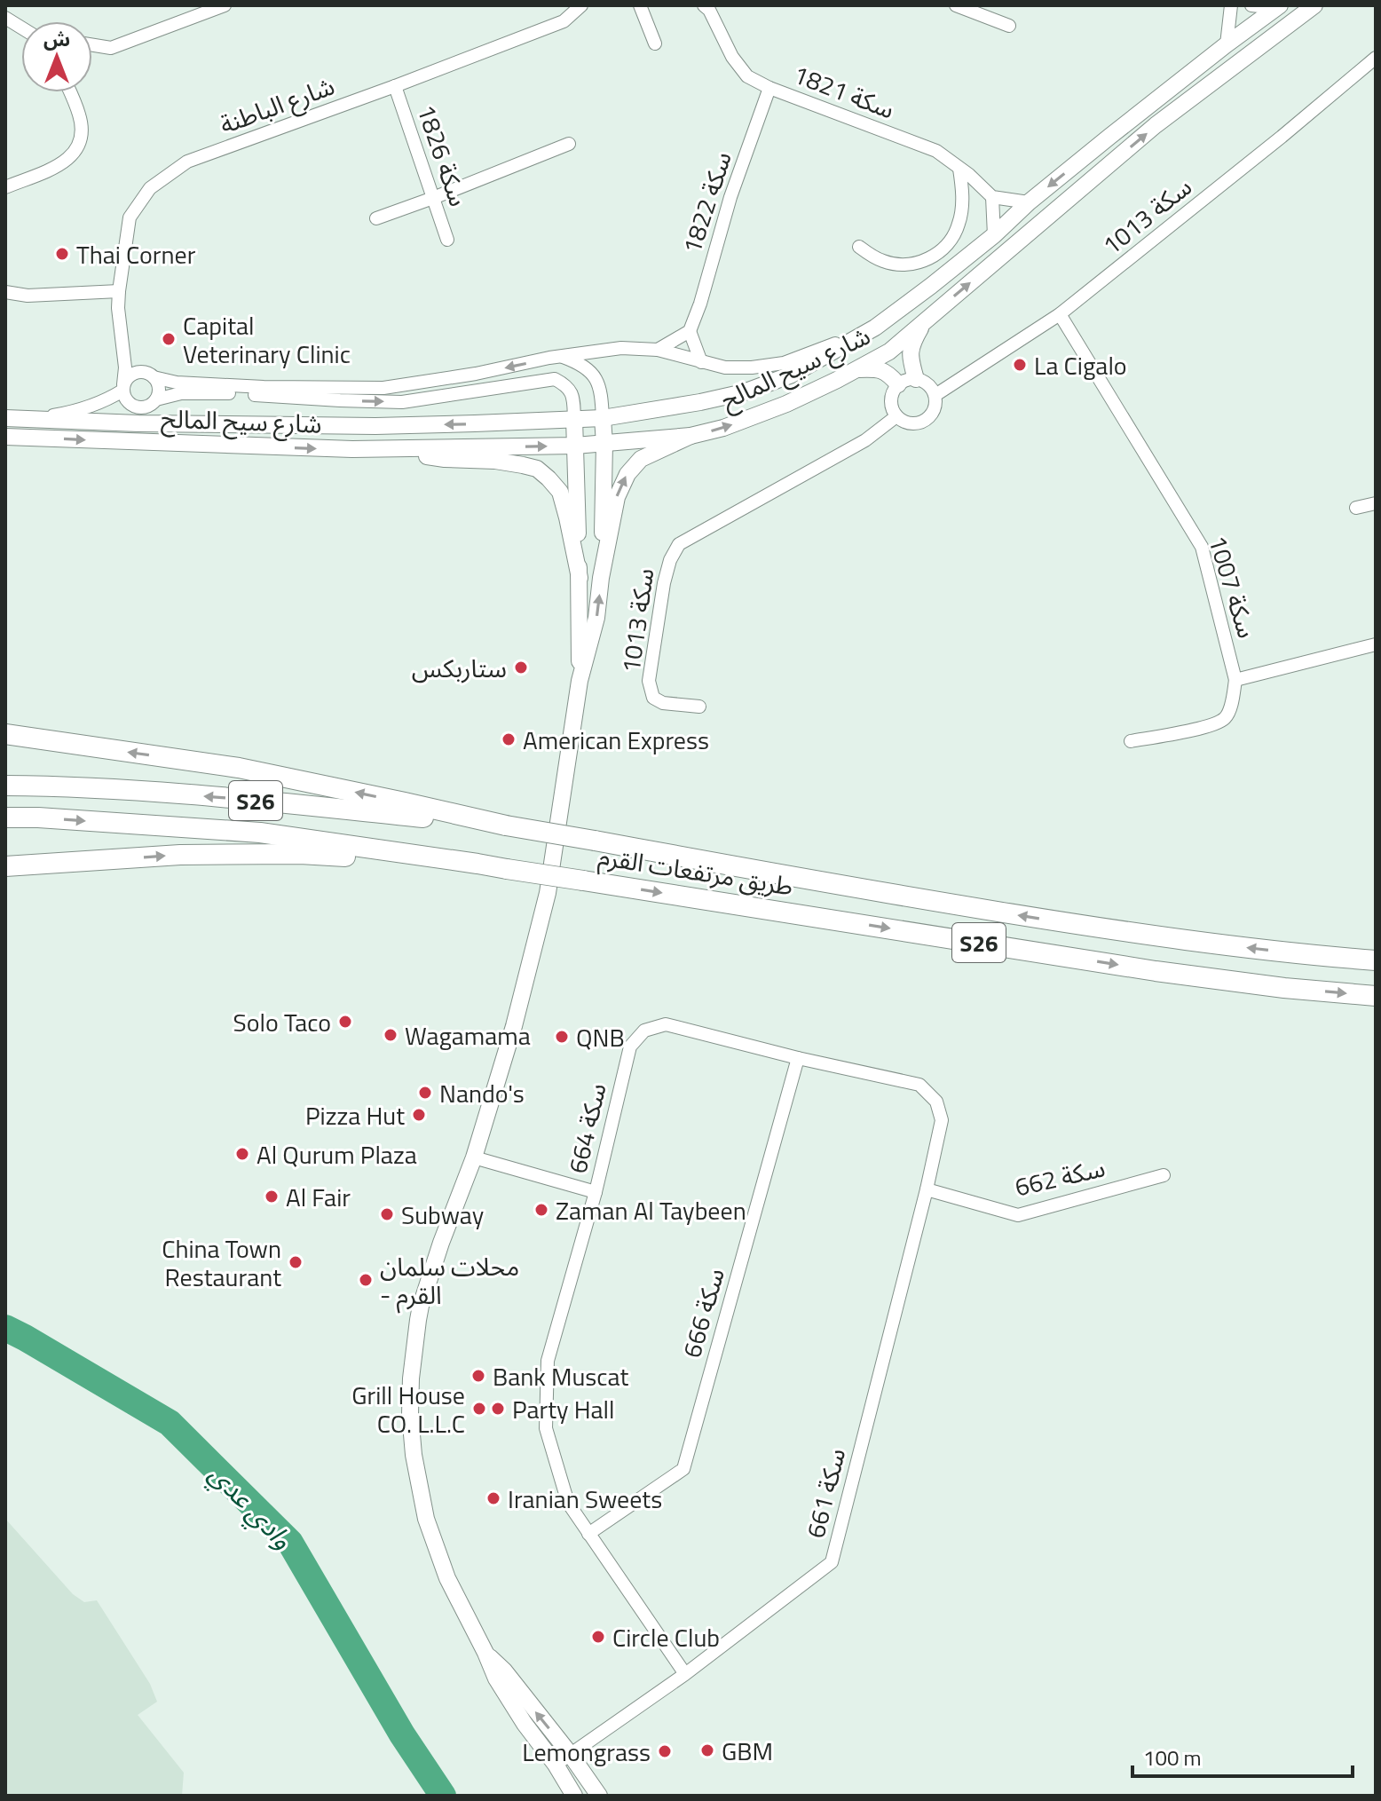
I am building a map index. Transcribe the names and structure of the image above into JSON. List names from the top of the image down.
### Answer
{
  "streets": {
    "main road": ["S26", "طريق مرتفعات القرم"],
    "street": [
      "سكة 1821",
      "شارع الباطنة",
      "سكة 1826",
      "سكة 1822",
      "سكة 1013",
      "شارع سيح المالح",
      "سكة 1007",
      "سكة 664",
      "سكة 662",
      "سكة 666",
      "سكة 661"
    ]
  },
  "crossings": [
    ["سكة 1821", "سكة 1822"],
    ["شارع الباطنة", "سكة 1826"],
    ["سكة 1013", "سكة 1007"],
    ["سكة 664", "سكة 666"],
    ["سكة 664", "سكة 661"],
    ["سكة 662", "سكة 661"]
  ],
  "water": ["وادي عدي"],
  "places": [
    "Thai Corner",
    "Capital Veterinary Clinic",
    "La Cigalo",
    "ستاربكس",
    "American Express",
    "Solo Taco",
    "Wagamama",
    "QNB",
    "Nando's",
    "Pizza Hut",
    "Al Qurum Plaza",
    "Al Fair",
    "Zaman Al Taybeen",
    "Subway",
    "China Town Restaurant",
    "محلات سلمان - القرم",
    "Bank Muscat",
    "Grill House CO. L.L.C",
    "Party Hall",
    "Iranian Sweets",
    "Circle Club",
    "GBM",
    "Lemongrass"
  ],
  "scale_bar": "100 m",
  "north": "top"
}
